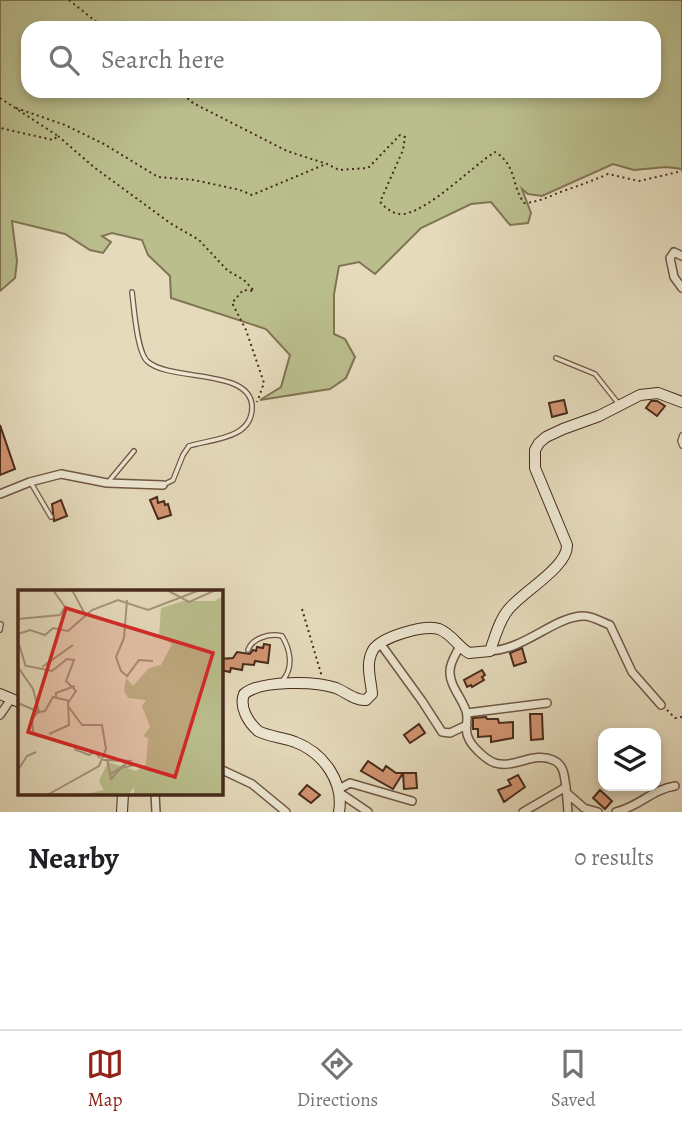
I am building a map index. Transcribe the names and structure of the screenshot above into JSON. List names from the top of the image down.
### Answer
{
  "page": {
    "search": "Search here",
    "heading": ["Nearby", "0 results"],
    "nav": ["Map", "Directions", "Saved"]
  }
}
